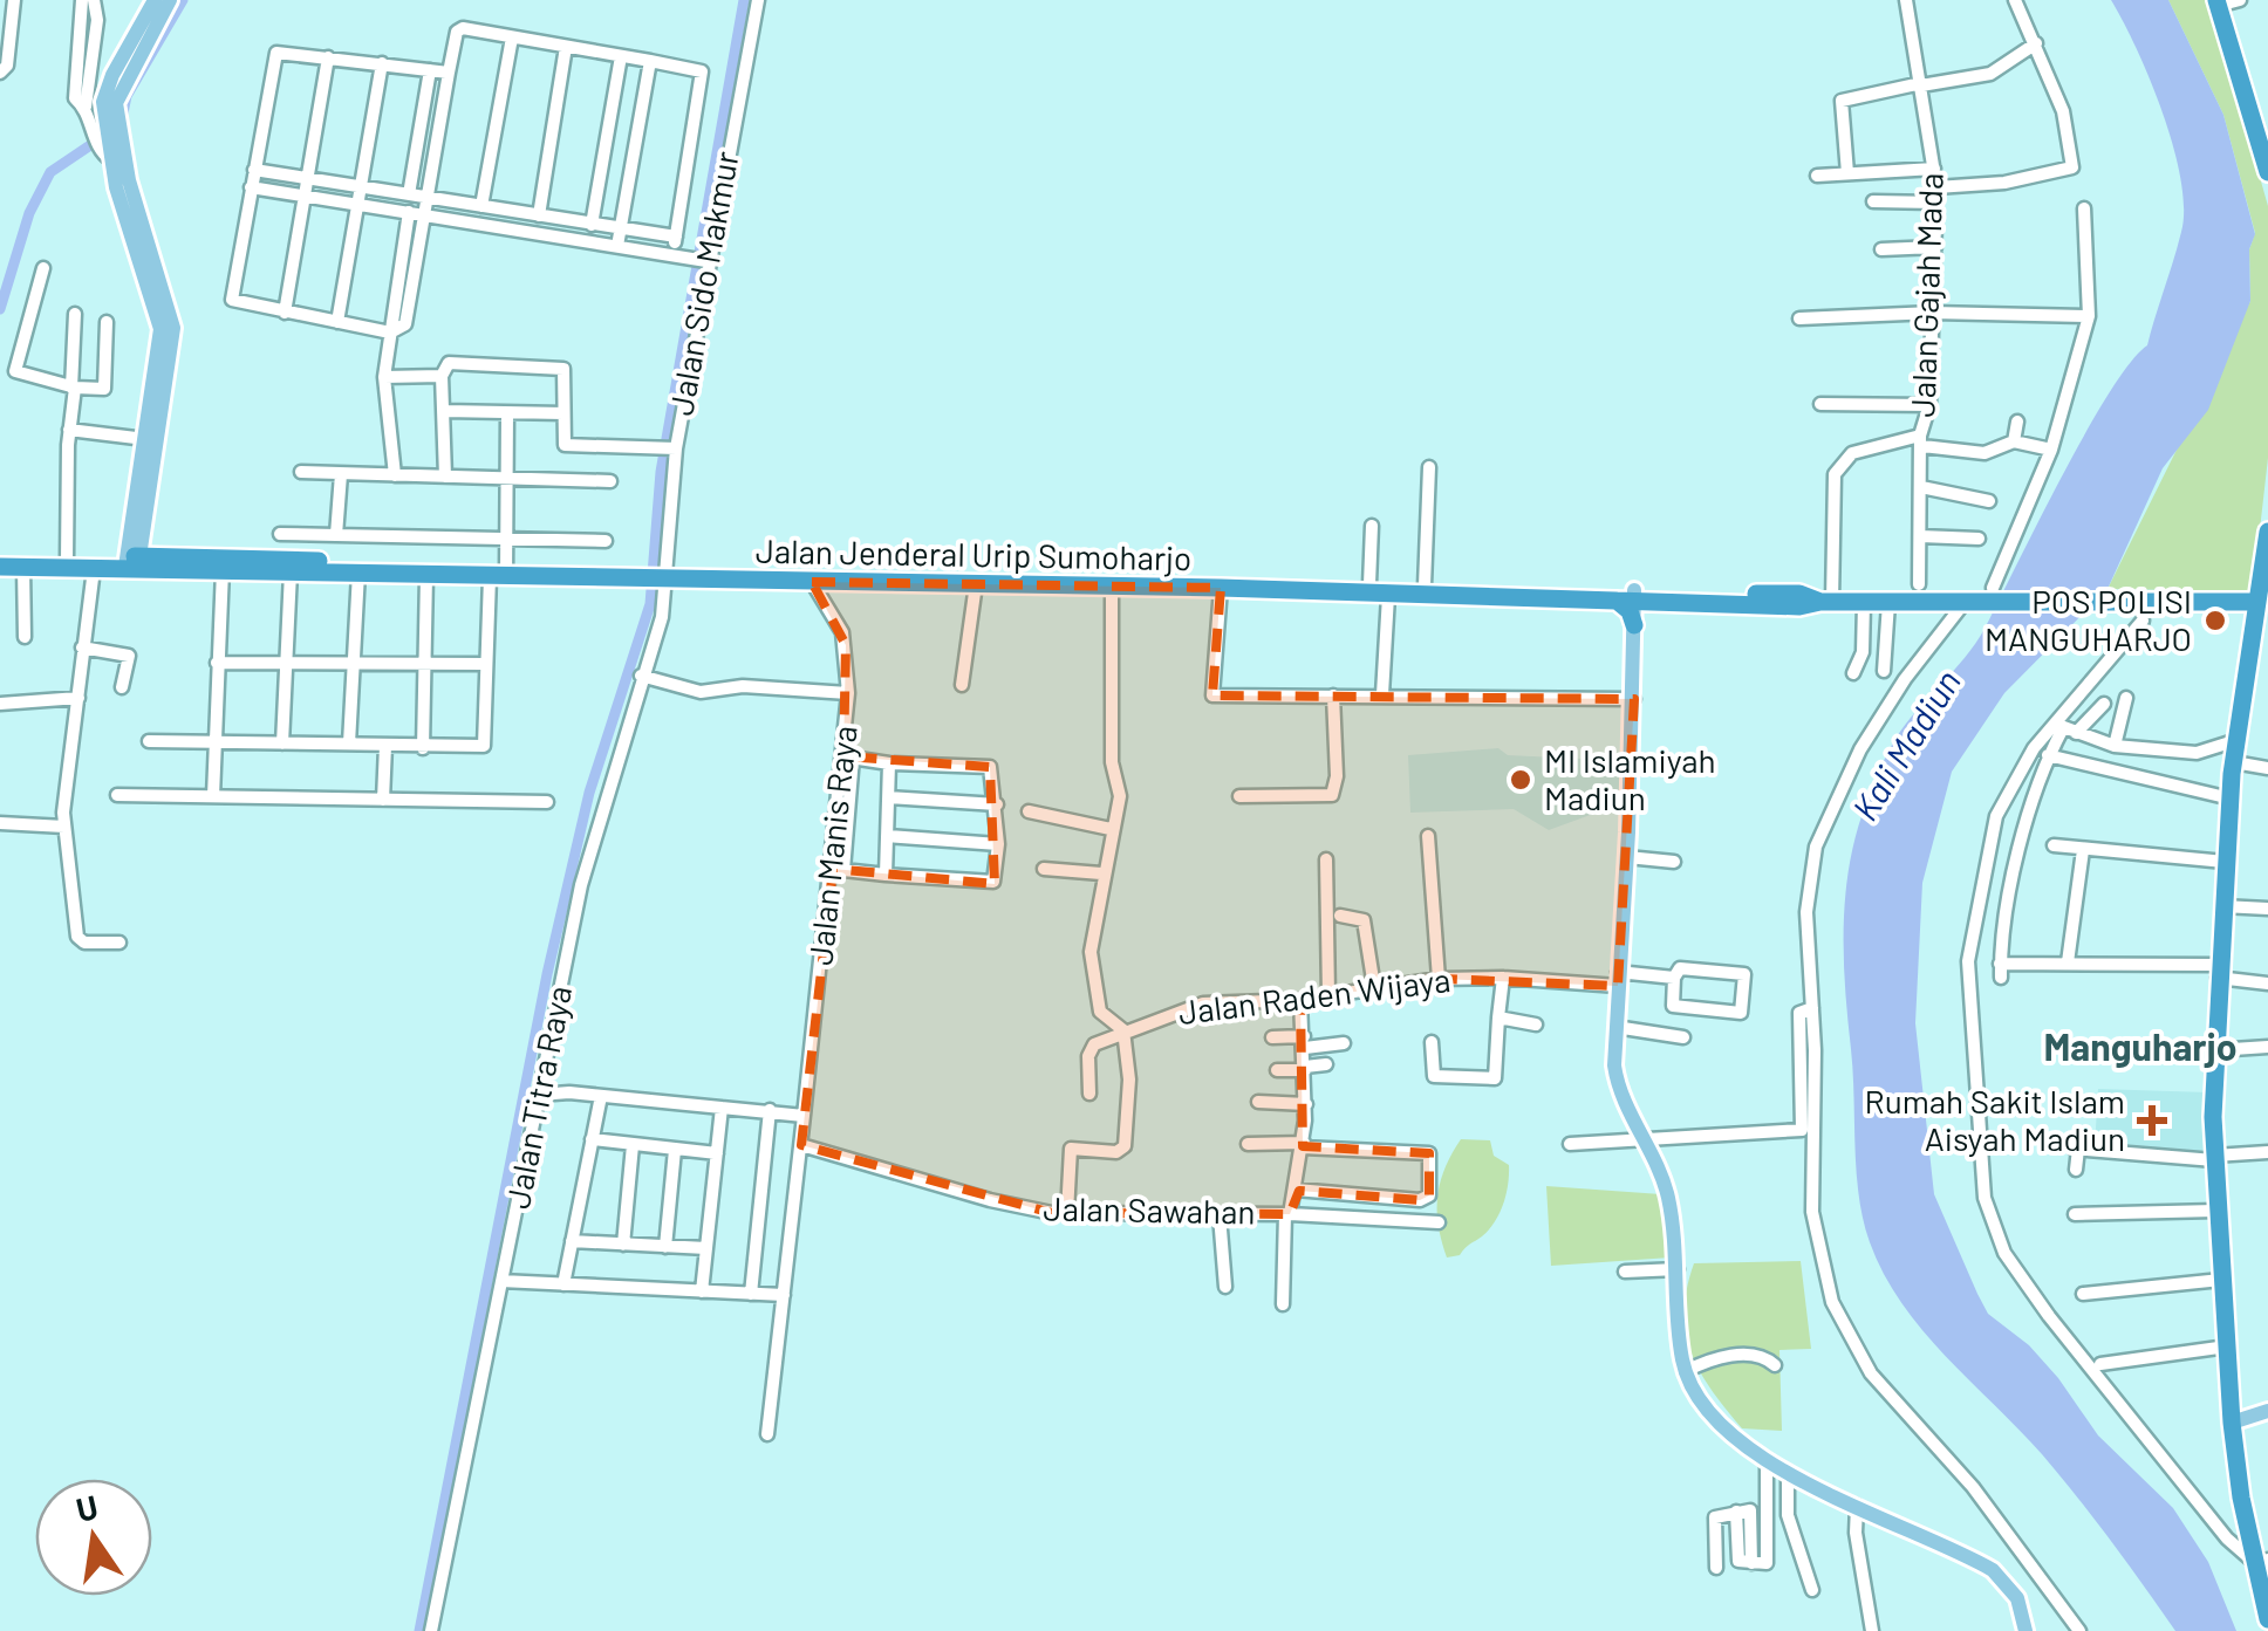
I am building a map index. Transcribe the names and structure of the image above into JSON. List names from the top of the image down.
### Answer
{
  "streets": {
    "highway": ["Jalan Jenderal Urip Sumoharjo"],
    "street": [
      "Jalan Sido Makmur",
      "Jalan Gajah Mada",
      "Jalan Manis Raya",
      "Jalan Raden Wijaya",
      "Jalan Titra Raya",
      "Jalan Sawahan"
    ]
  },
  "crossings": [
    ["Jalan Sido Makmur", "Jalan Jenderal Urip Sumoharjo"],
    ["Jalan Sido Makmur", "Jalan Titra Raya"],
    ["Jalan Gajah Mada", "Jalan Jenderal Urip Sumoharjo"],
    ["Jalan Jenderal Urip Sumoharjo", "Jalan Manis Raya"],
    ["Jalan Jenderal Urip Sumoharjo", "Jalan Titra Raya"],
    ["Jalan Manis Raya", "Jalan Sawahan"],
    ["Jalan Raden Wijaya", "Jalan Sawahan"]
  ],
  "districts": ["Manguharjo"],
  "water": ["Kali Madiun"],
  "places": {
    "other": ["POS POLISI MANGUHARJO", "MI Islamiyah Madiun"],
    "health": ["Rumah Sakit Islam Aisyah Madiun"]
  },
  "north": "top"
}
